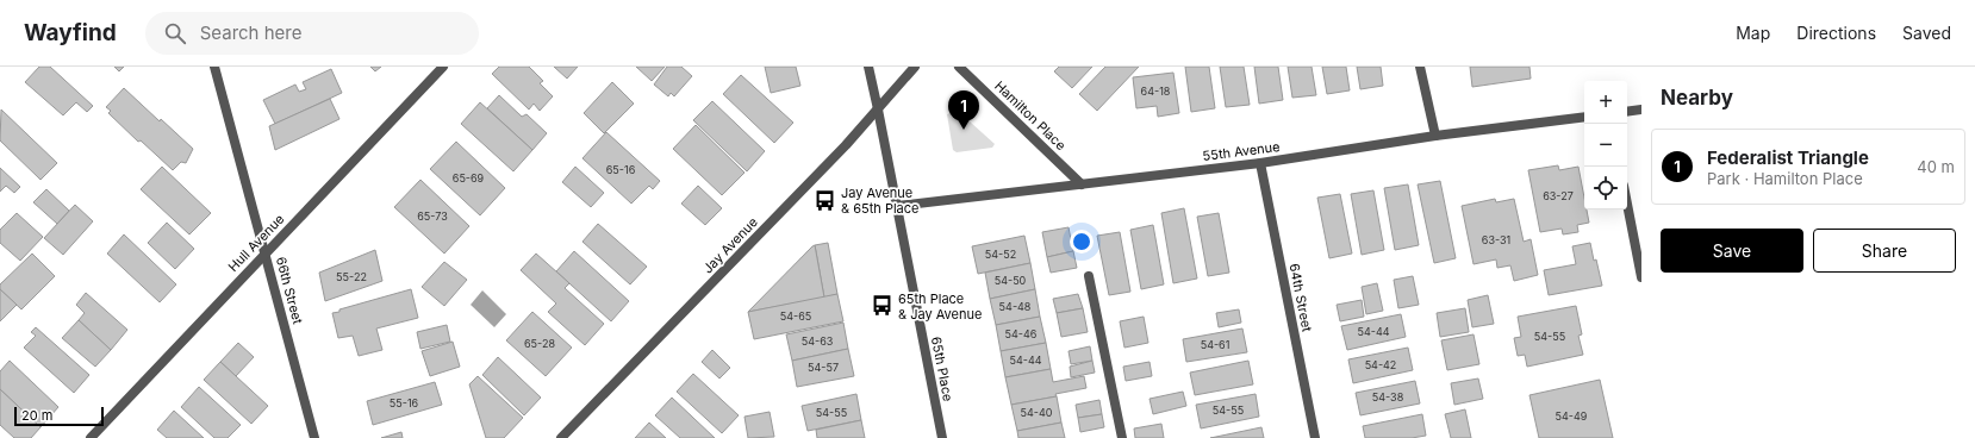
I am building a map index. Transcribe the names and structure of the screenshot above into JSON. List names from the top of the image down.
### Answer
{
  "streets": {
    "street": [
      "Hamilton Place",
      "55th Avenue",
      "Hull Avenue",
      "Jay Avenue",
      "66th Street",
      "64th Street",
      "65th Place"
    ]
  },
  "crossings": [
    ["Hamilton Place", "55th Avenue"],
    ["55th Avenue", "64th Street"],
    ["55th Avenue", "65th Place"],
    ["Hull Avenue", "66th Street"],
    ["Jay Avenue", "65th Place"]
  ],
  "places": {
    "bus stop": ["Jay Avenue & 65th Place", "65th Place & Jay Avenue"]
  },
  "house_numbers": [
    "64-18",
    "65-16",
    "65-69",
    "63-27",
    "65-73",
    "63-31",
    "54-52",
    "55-22",
    "54-50",
    "54-48",
    "54-65",
    "54-44",
    "54-46",
    "54-55",
    "54-63",
    "65-28",
    "54-61",
    "54-44",
    "54-42",
    "54-57",
    "54-38",
    "55-16",
    "54-55",
    "54-55",
    "54-40",
    "54-49"
  ],
  "scale_bar": "20 m",
  "page": {
    "header": "Wayfind",
    "search": "Search here",
    "nav": ["Map", "Directions", "Saved"],
    "heading": "Nearby",
    "map_buttons": ["+", "−"],
    "pins": "1",
    "list": [
      {
        "mark": "1",
        "name": "Federalist Triangle",
        "note": "Park · Hamilton Place",
        "value": "40 m"
      }
    ],
    "buttons": ["Save", "Share"],
    "scale": "20 m"
  }
}
